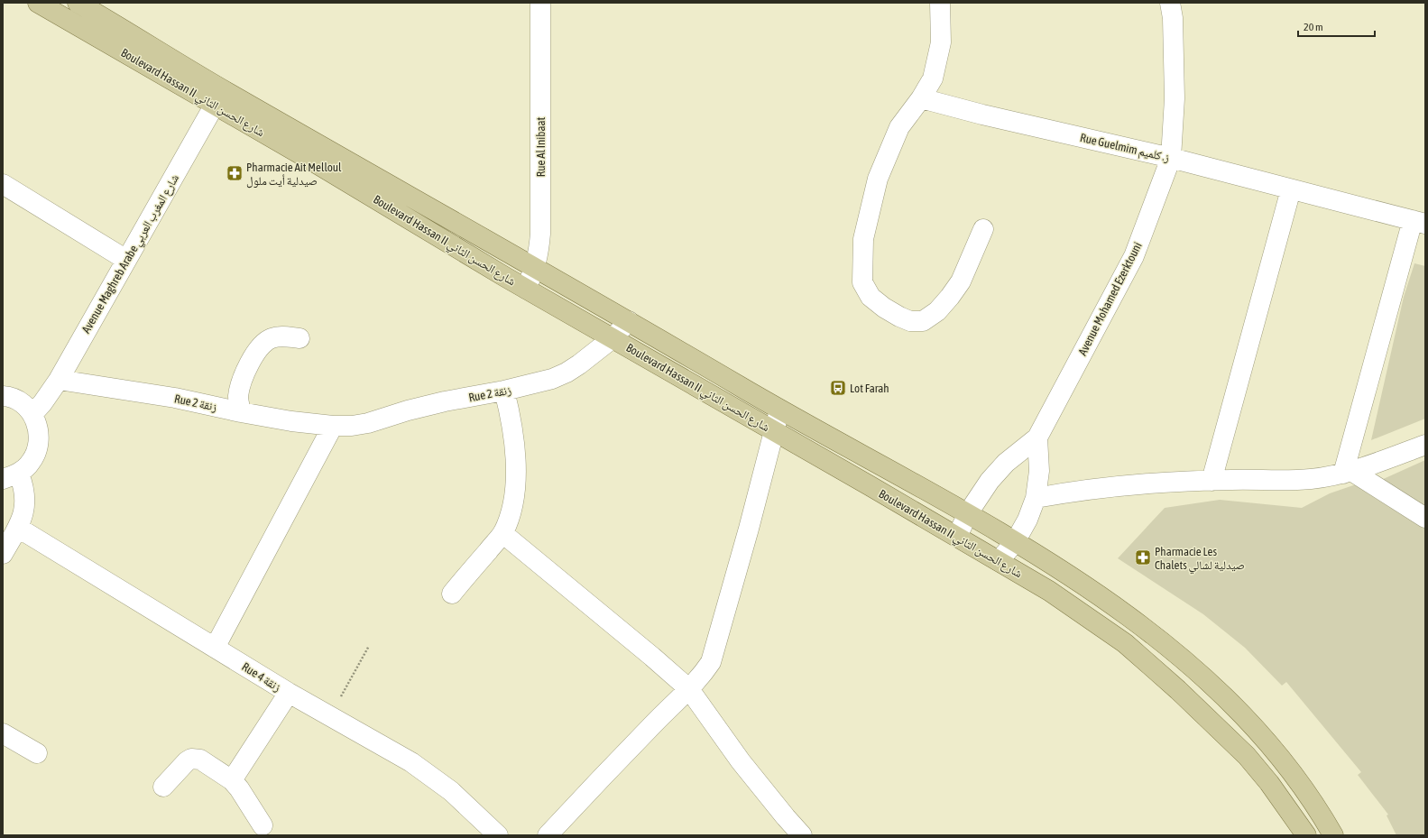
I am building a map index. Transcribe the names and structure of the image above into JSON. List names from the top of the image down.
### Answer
{
  "streets": {
    "main road": ["Boulevard Hassan II شارع الحسن الثاني"],
    "street": [
      "Rue Al Inibaat",
      "Rue Guelmim ز. كلميم",
      "Avenue Maghreb Arabe شارع المغرب العربي",
      "Avenue Mohamed Ezerktouni",
      "Rue 2 زنقة",
      "Rue 4 زنقة"
    ]
  },
  "crossings": [
    ["Boulevard Hassan II شارع الحسن الثاني", "Rue Al Inibaat"],
    ["Boulevard Hassan II شارع الحسن الثاني", "Avenue Maghreb Arabe شارع المغرب العربي"],
    ["Boulevard Hassan II شارع الحسن الثاني", "Avenue Mohamed Ezerktouni"],
    ["Boulevard Hassan II شارع الحسن الثاني", "Rue 2 زنقة"],
    ["Rue Guelmim ز. كلميم", "Avenue Mohamed Ezerktouni"],
    ["Avenue Maghreb Arabe شارع المغرب العربي", "Rue 2 زنقة"]
  ],
  "places": {
    "pharmacy": ["Pharmacie Ait Melloul صيدلية أيت ملول", "Pharmacie Les Chalets صيدلية لشالي"],
    "bus stop": ["Lot Farah"]
  },
  "scale_bar": "20 m"
}
